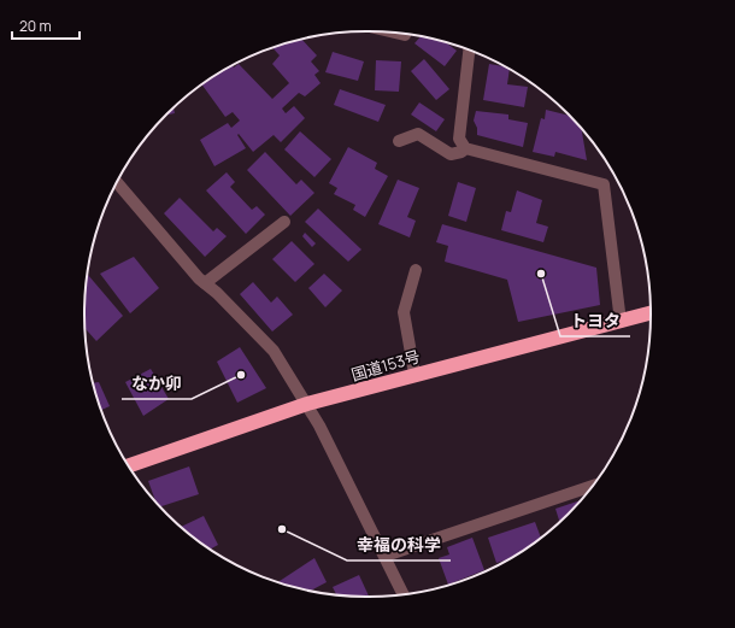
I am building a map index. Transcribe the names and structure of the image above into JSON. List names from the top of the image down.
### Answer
{
  "streets": {
    "highway": ["国道153号"]
  },
  "places": ["トヨタ", "なか卯", "幸福の科学"],
  "scale_bar": "20 m"
}
